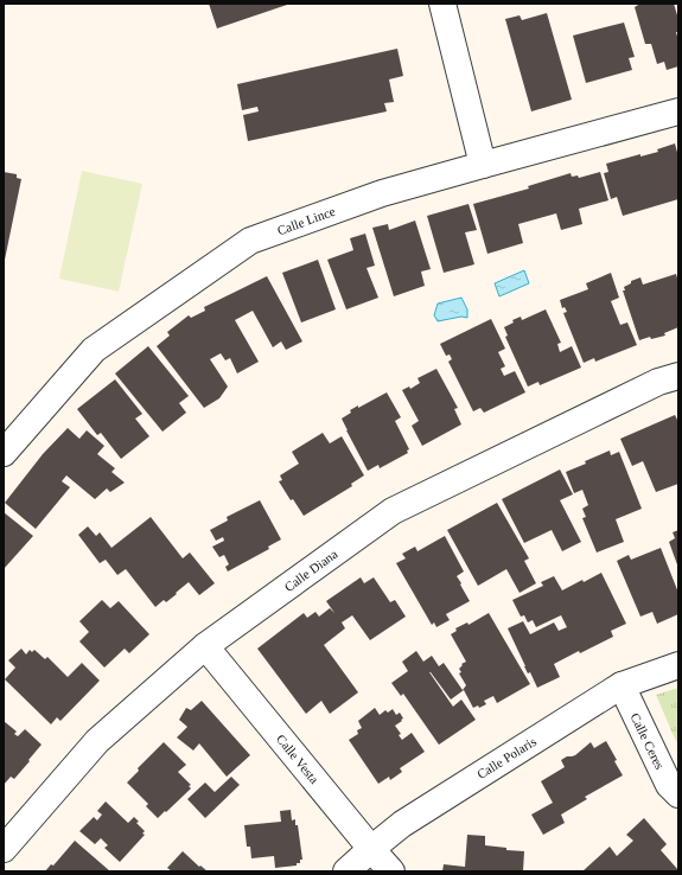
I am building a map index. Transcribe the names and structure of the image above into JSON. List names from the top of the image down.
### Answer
{
  "streets": {
    "street": [
      "Calle Lince",
      "Calle Diana",
      "Calle Ceres",
      "Calle Polaris",
      "Calle Vesta"
    ]
  },
  "crossings": [
    ["Calle Diana", "Calle Vesta"],
    ["Calle Ceres", "Calle Polaris"],
    ["Calle Polaris", "Calle Vesta"]
  ]
}
